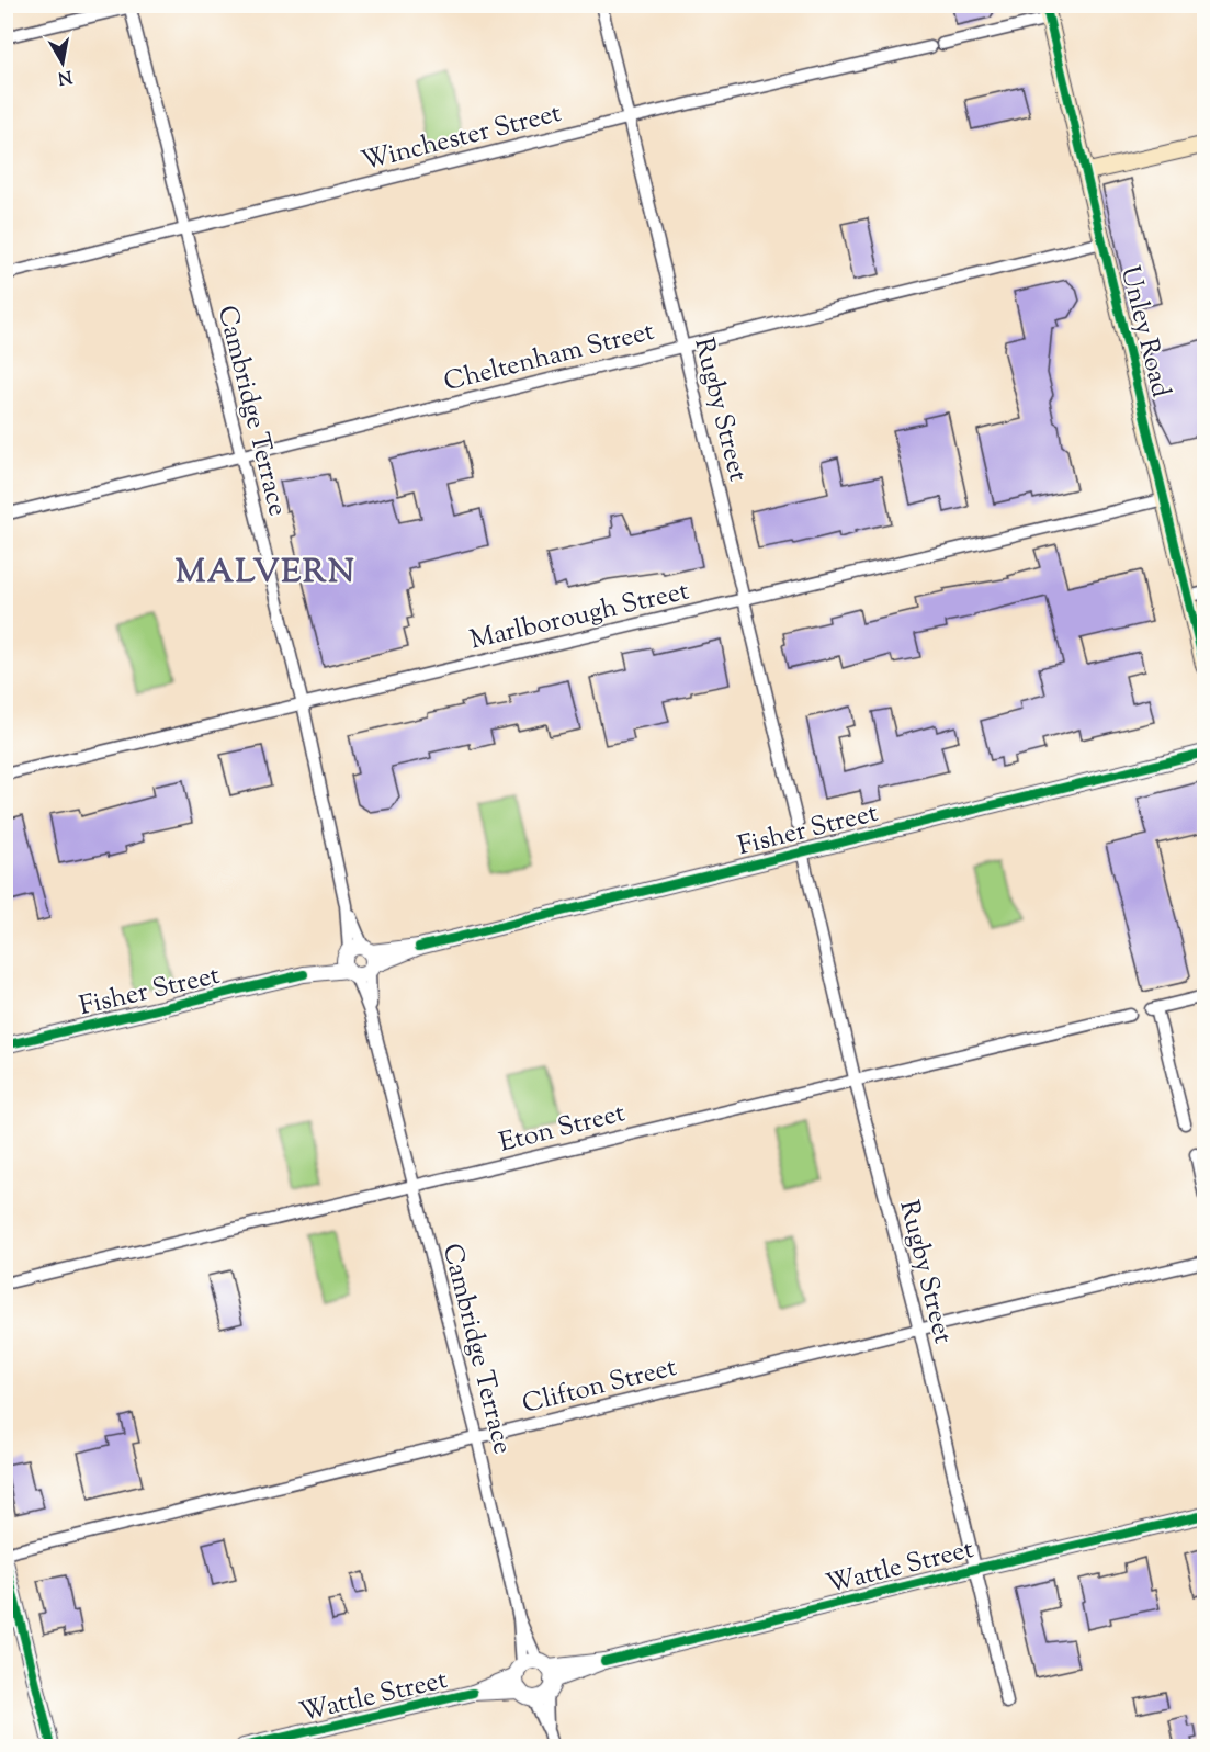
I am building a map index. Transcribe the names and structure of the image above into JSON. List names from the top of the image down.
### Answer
{
  "streets": {
    "main road": ["Unley Road"],
    "street": [
      "Winchester Street",
      "Cheltenham Street",
      "Rugby Street",
      "Cambridge Terrace",
      "Marlborough Street",
      "Fisher Street",
      "Eton Street",
      "Clifton Street",
      "Wattle Street"
    ]
  },
  "crossings": [
    ["Winchester Street", "Rugby Street"],
    ["Winchester Street", "Cambridge Terrace"],
    ["Unley Road", "Cheltenham Street"],
    ["Unley Road", "Marlborough Street"],
    ["Cheltenham Street", "Rugby Street"],
    ["Cheltenham Street", "Cambridge Terrace"],
    ["Rugby Street", "Marlborough Street"],
    ["Rugby Street", "Fisher Street"],
    ["Rugby Street", "Eton Street"],
    ["Rugby Street", "Clifton Street"],
    ["Rugby Street", "Wattle Street"],
    ["Cambridge Terrace", "Marlborough Street"],
    ["Cambridge Terrace", "Fisher Street"],
    ["Cambridge Terrace", "Eton Street"],
    ["Cambridge Terrace", "Clifton Street"],
    ["Cambridge Terrace", "Wattle Street"]
  ],
  "districts": ["MALVERN"],
  "north": "bottom"
}
